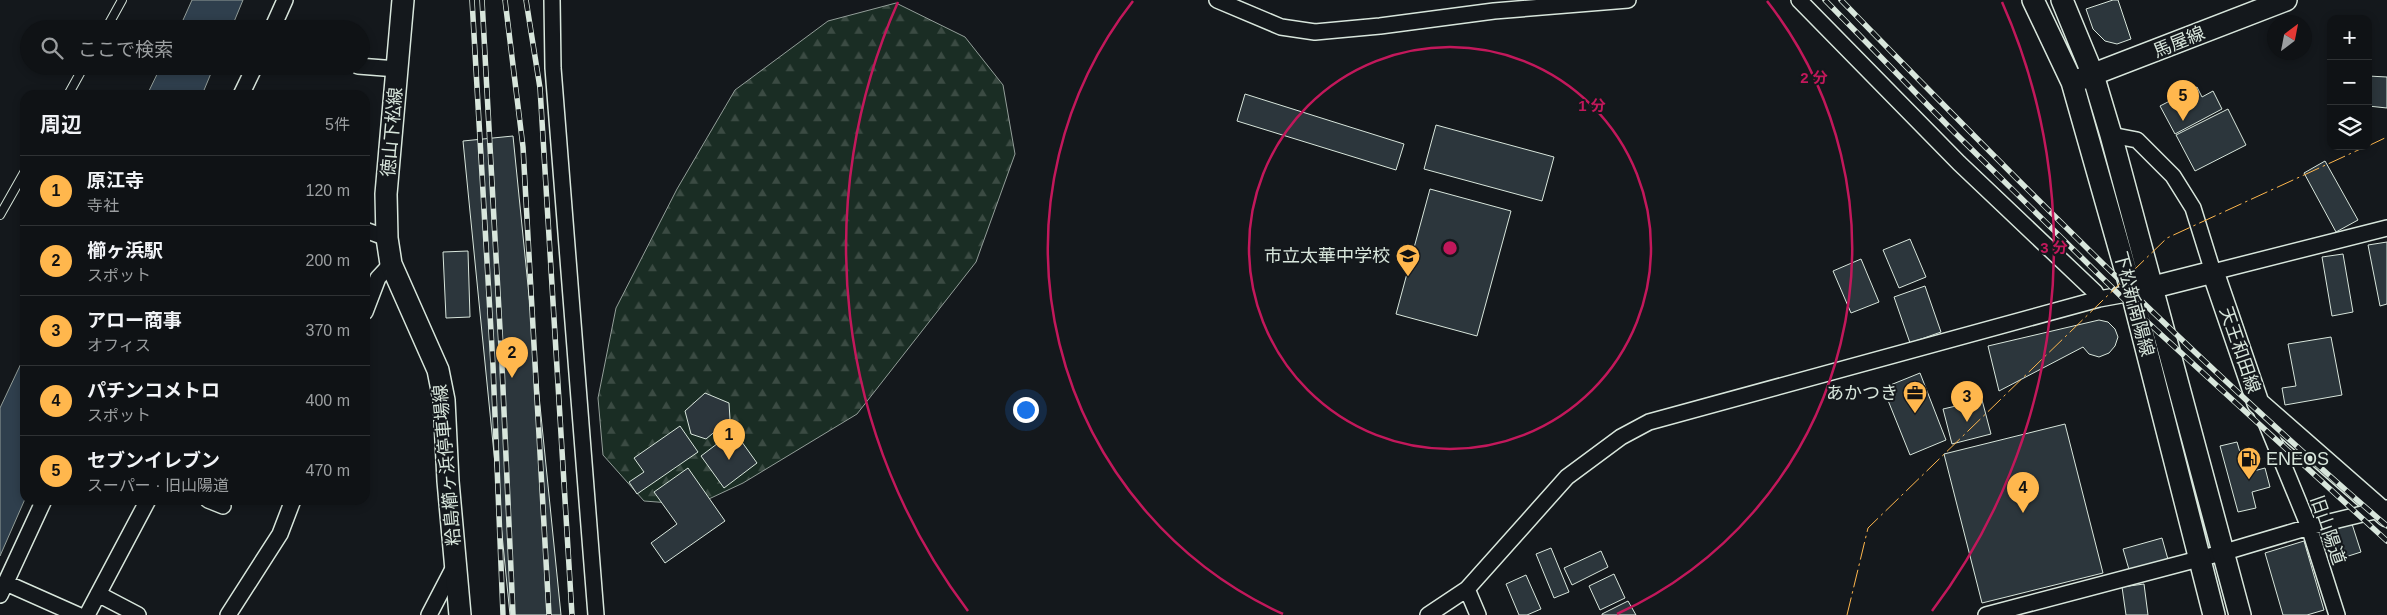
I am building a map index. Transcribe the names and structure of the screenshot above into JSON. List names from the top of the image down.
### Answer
{
  "streets": {
    "main road": [
      "馬屋線",
      "徳山下松線",
      "下松新南陽線",
      "天王和田線",
      "粭島櫛ヶ浜停車場線"
    ],
    "street": ["旧山陽道"]
  },
  "crossings": [
    ["馬屋線", "下松新南陽線"],
    ["徳山下松線", "粭島櫛ヶ浜停車場線"],
    ["天王和田線", "旧山陽道"]
  ],
  "places": {
    "school or university": ["市立太華中学校"],
    "office": ["あかつき"],
    "fuel station": ["ENEOS"]
  },
  "north": "top right",
  "page": {
    "map_buttons": ["+", "−"],
    "search": "ここで検索",
    "pins": [
      "5",
      "2",
      "3",
      "1",
      "4"
    ],
    "heading": ["周辺", "5件"],
    "list": [
      {
        "mark": "1",
        "name": "原江寺",
        "note": "寺社",
        "value": "120 m"
      },
      {
        "mark": "2",
        "name": "櫛ヶ浜駅",
        "note": "スポット",
        "value": "200 m"
      },
      {
        "mark": "3",
        "name": "アロー商事",
        "note": "オフィス",
        "value": "370 m"
      },
      {
        "mark": "4",
        "name": "パチンコメトロ",
        "note": "スポット",
        "value": "400 m"
      },
      {
        "mark": "5",
        "name": "セブンイレブン",
        "note": "スーパー · 旧山陽道",
        "value": "470 m"
      }
    ]
  },
  "rings": ["2 分", "1 分", "3 分"]
}
